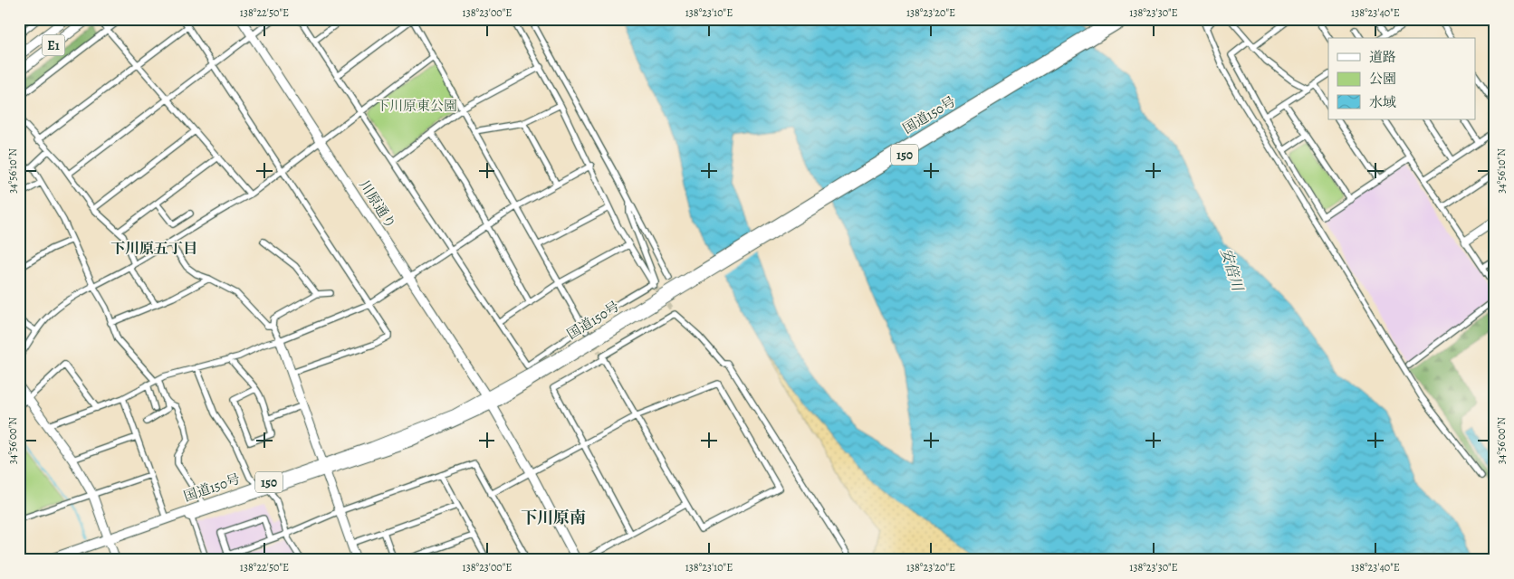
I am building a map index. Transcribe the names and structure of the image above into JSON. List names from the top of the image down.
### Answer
{
  "streets": {
    "highway": ["E1", "国道150号", "150"],
    "street": ["川原通り"]
  },
  "crossings": [
    ["国道150号", "川原通り"]
  ],
  "districts": ["下川原五丁目", "下川原南"],
  "water": ["安倍川"],
  "parks": ["下川原東公園"],
  "legend": ["道路", "公園", "水域"],
  "coordinates": [
    "138°22'50\"E",
    "138°23'00\"E",
    "138°23'10\"E",
    "138°23'20\"E",
    "138°23'30\"E",
    "138°23'40\"E",
    "34°56'10\"N",
    "34°56'00\"N"
  ]
}
